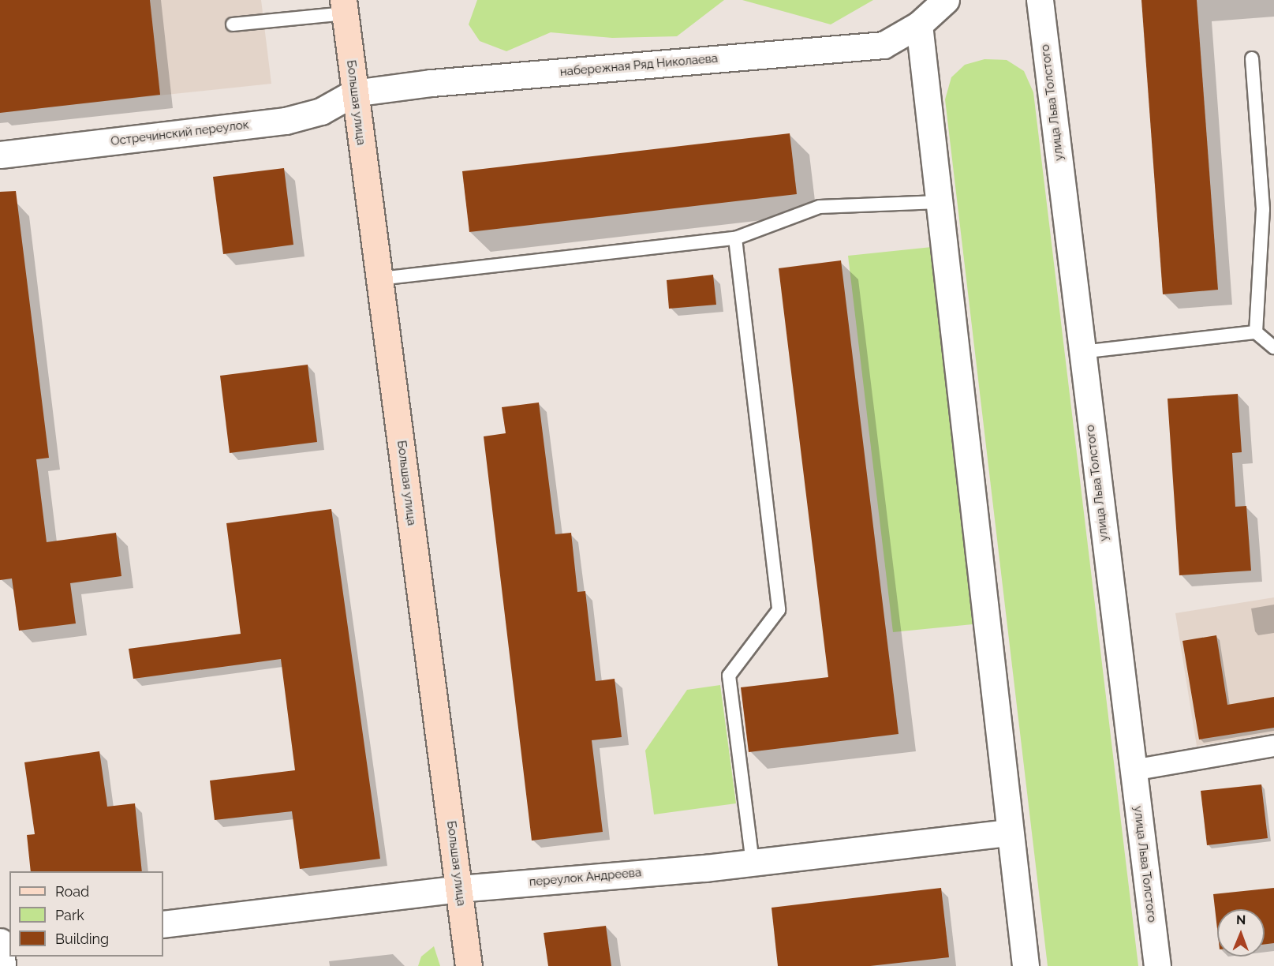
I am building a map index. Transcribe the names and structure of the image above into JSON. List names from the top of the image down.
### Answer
{
  "streets": {
    "main road": ["Большая улица"],
    "street": [
      "набережная Ряд Николаева",
      "улица Льва Толстого",
      "Остречинский переулок",
      "переулок Андреева"
    ]
  },
  "crossings": [
    ["набережная Ряд Николаева", "Большая улица"],
    ["набережная Ряд Николаева", "Остречинский переулок"],
    ["Большая улица", "Остречинский переулок"],
    ["Большая улица", "переулок Андреева"]
  ],
  "legend": ["Road", "Park", "Building"],
  "north": "top"
}
